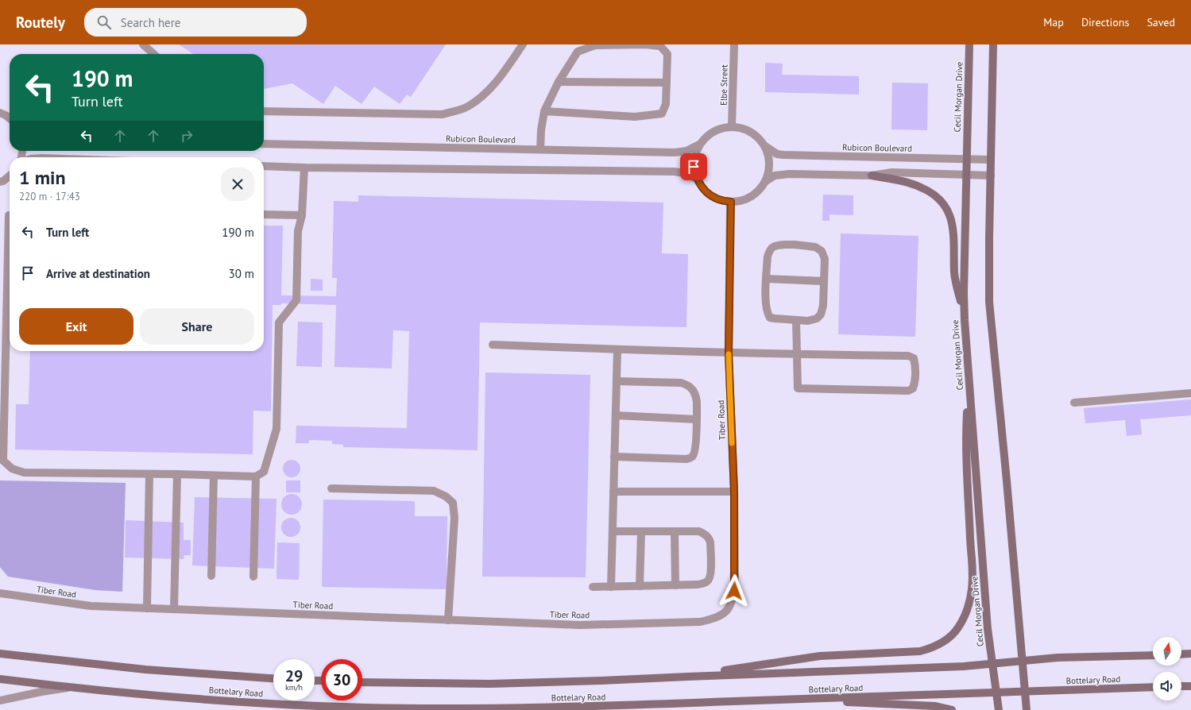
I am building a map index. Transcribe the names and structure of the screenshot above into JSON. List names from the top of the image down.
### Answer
{
  "streets": {
    "main road": ["Cecil Morgan Drive", "Bottelary Road"],
    "street": ["Elbe Street", "Rubicon Boulevard", "Tiber Road"]
  },
  "crossings": [
    ["Elbe Street", "Rubicon Boulevard"],
    ["Elbe Street", "Tiber Road"],
    ["Cecil Morgan Drive", "Rubicon Boulevard"],
    ["Cecil Morgan Drive", "Bottelary Road"],
    ["Rubicon Boulevard", "Tiber Road"]
  ],
  "north": "top",
  "page": {
    "header": "Routely",
    "search": "Search here",
    "nav": ["Map", "Directions", "Saved"],
    "turn": ["190 m", "Turn left"],
    "heading": ["1 min", "220 m · 17:43"],
    "list": [
      {
        "name": "Turn left",
        "value": "190 m"
      },
      {
        "name": "Arrive at destination",
        "value": "30 m"
      }
    ],
    "buttons": ["Exit", "Share"],
    "speed": "29 km/h",
    "limit": "30"
  }
}
